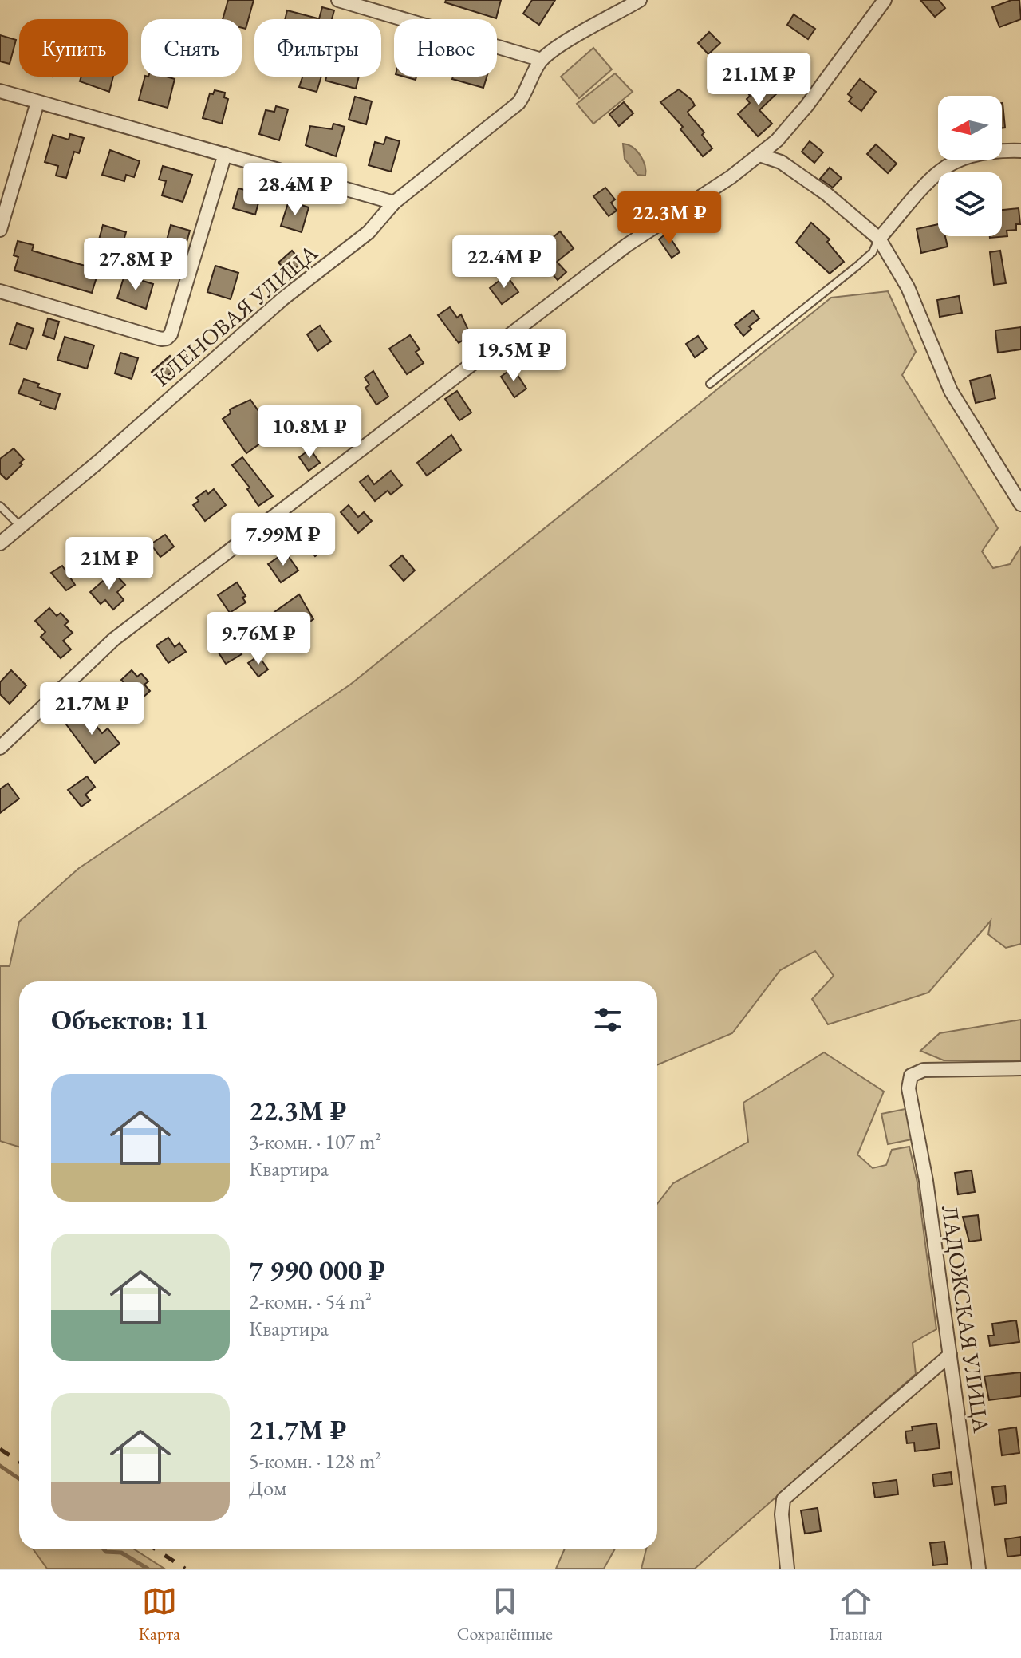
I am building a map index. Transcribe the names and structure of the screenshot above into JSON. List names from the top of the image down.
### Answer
{
  "streets": {
    "street": ["КЛЕНОВАЯ УЛИЦА", "ЛАДОЖСКАЯ УЛИЦА"]
  },
  "north": "left",
  "page": {
    "chip": [
      "Купить",
      "Снять",
      "Фильтры",
      "Новое"
    ],
    "price": [
      "21.1M ₽",
      "28.4M ₽",
      "22.3M ₽",
      "22.4M ₽",
      "27.8M ₽",
      "19.5M ₽",
      "10.8M ₽",
      "7.99M ₽",
      "21M ₽",
      "9.76M ₽",
      "21.7M ₽"
    ],
    "heading": "Объектов: 11",
    "list": [
      {
        "name": "22.3M ₽",
        "note": "3-комн. · 107 m² · Квартира"
      },
      {
        "name": "7 990 000 ₽",
        "note": "2-комн. · 54 m² · Квартира"
      },
      {
        "name": "21.7M ₽",
        "note": "5-комн. · 128 m² · Дом"
      }
    ],
    "tabs": ["Карта", "Сохранённые", "Главная"]
  }
}
